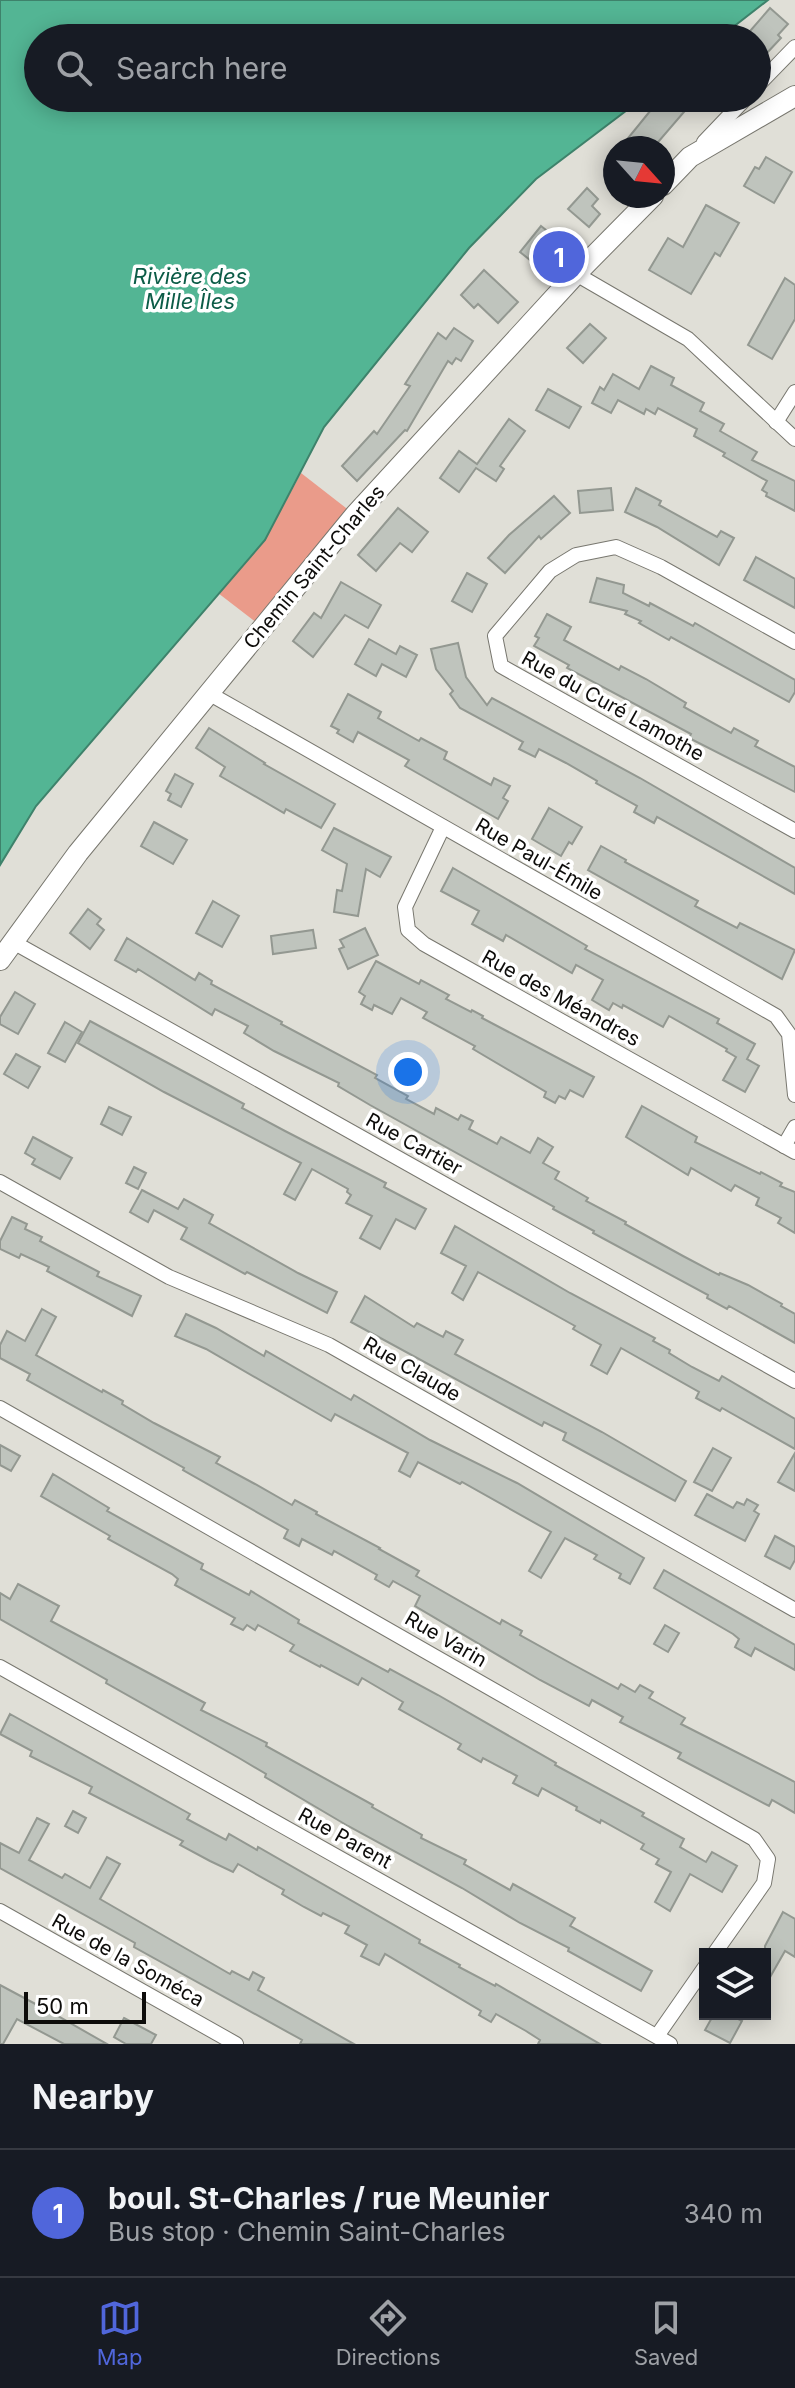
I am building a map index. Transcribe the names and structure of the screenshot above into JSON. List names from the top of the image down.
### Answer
{
  "streets": {
    "main road": ["Chemin Saint-Charles"],
    "street": [
      "Rue du Curé Lamothe",
      "Rue Paul-Émile",
      "Rue des Méandres",
      "Rue Cartier",
      "Rue Claude",
      "Rue Varin",
      "Rue Parent",
      "Rue de la Soméca"
    ]
  },
  "crossings": [
    ["Chemin Saint-Charles", "Rue Paul-Émile"],
    ["Chemin Saint-Charles", "Rue Cartier"],
    ["Rue Paul-Émile", "Rue des Méandres"]
  ],
  "water": ["Rivière des Mille Îles"],
  "scale_bar": "50 m",
  "north": "bottom right",
  "page": {
    "search": "Search here",
    "pins": "1",
    "scale": "50 m",
    "heading": "Nearby",
    "list": [
      {
        "mark": "1",
        "name": "boul. St-Charles / rue Meunier",
        "note": "Bus stop · Chemin Saint-Charles",
        "value": "340 m"
      }
    ],
    "nav": ["Map", "Directions", "Saved"]
  }
}
